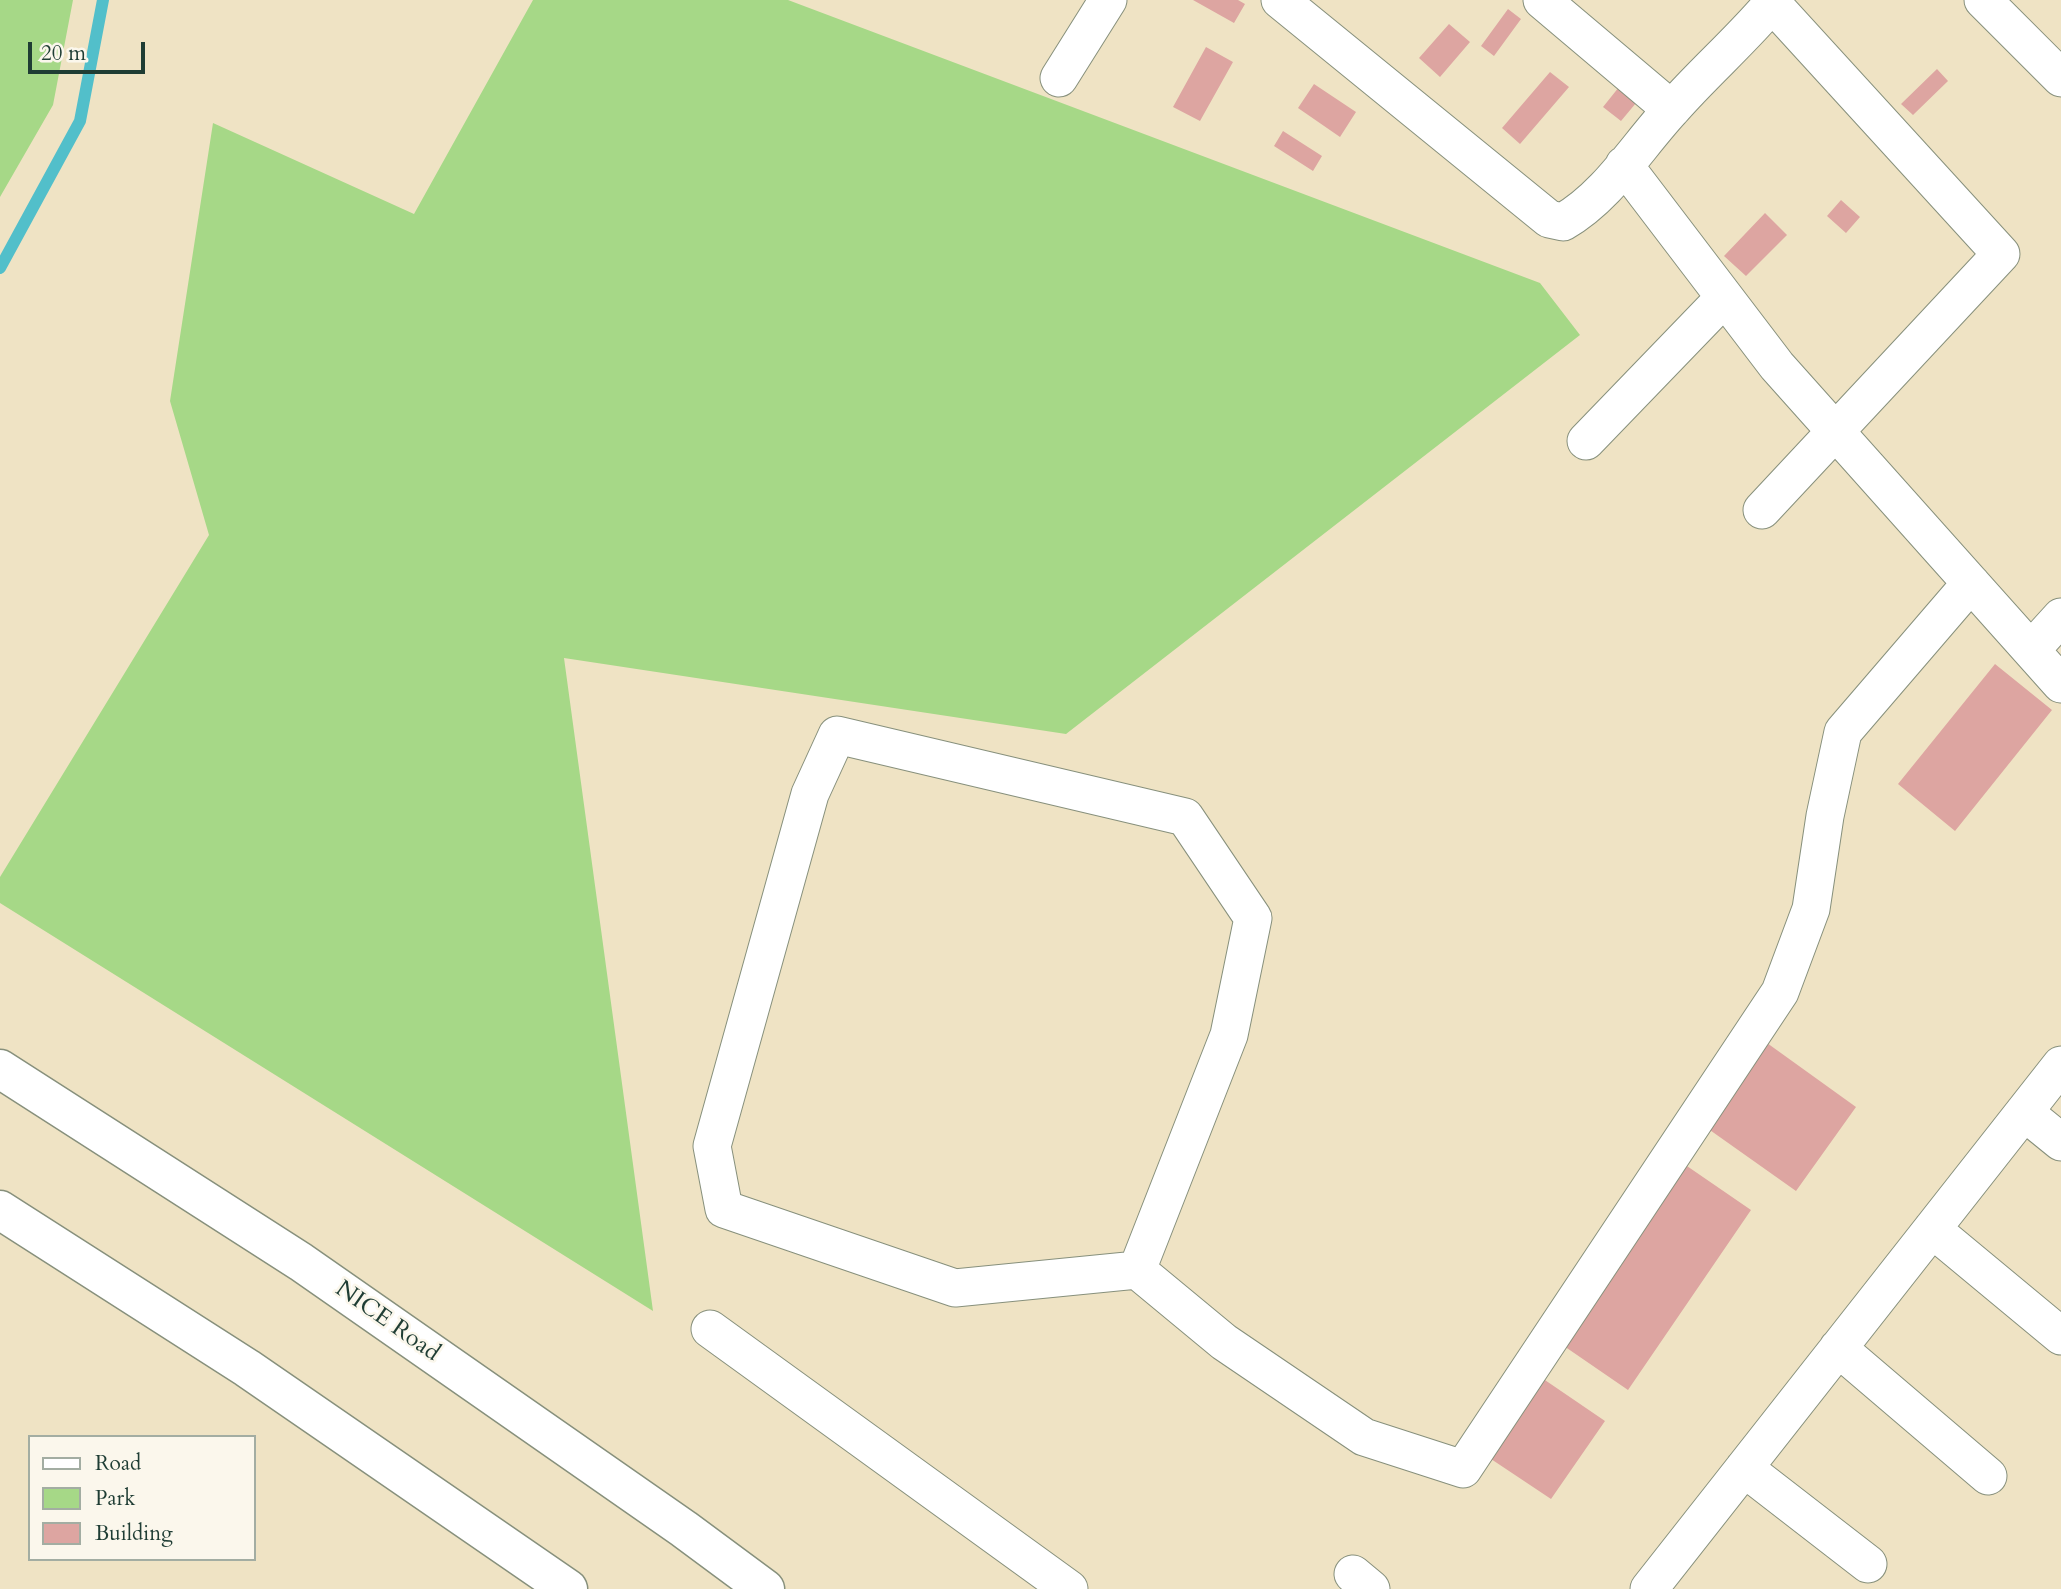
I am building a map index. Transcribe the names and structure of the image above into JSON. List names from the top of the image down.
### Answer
{
  "streets": {
    "highway": ["NICE Road"]
  },
  "legend": ["Road", "Park", "Building"],
  "scale_bar": "20 m"
}
